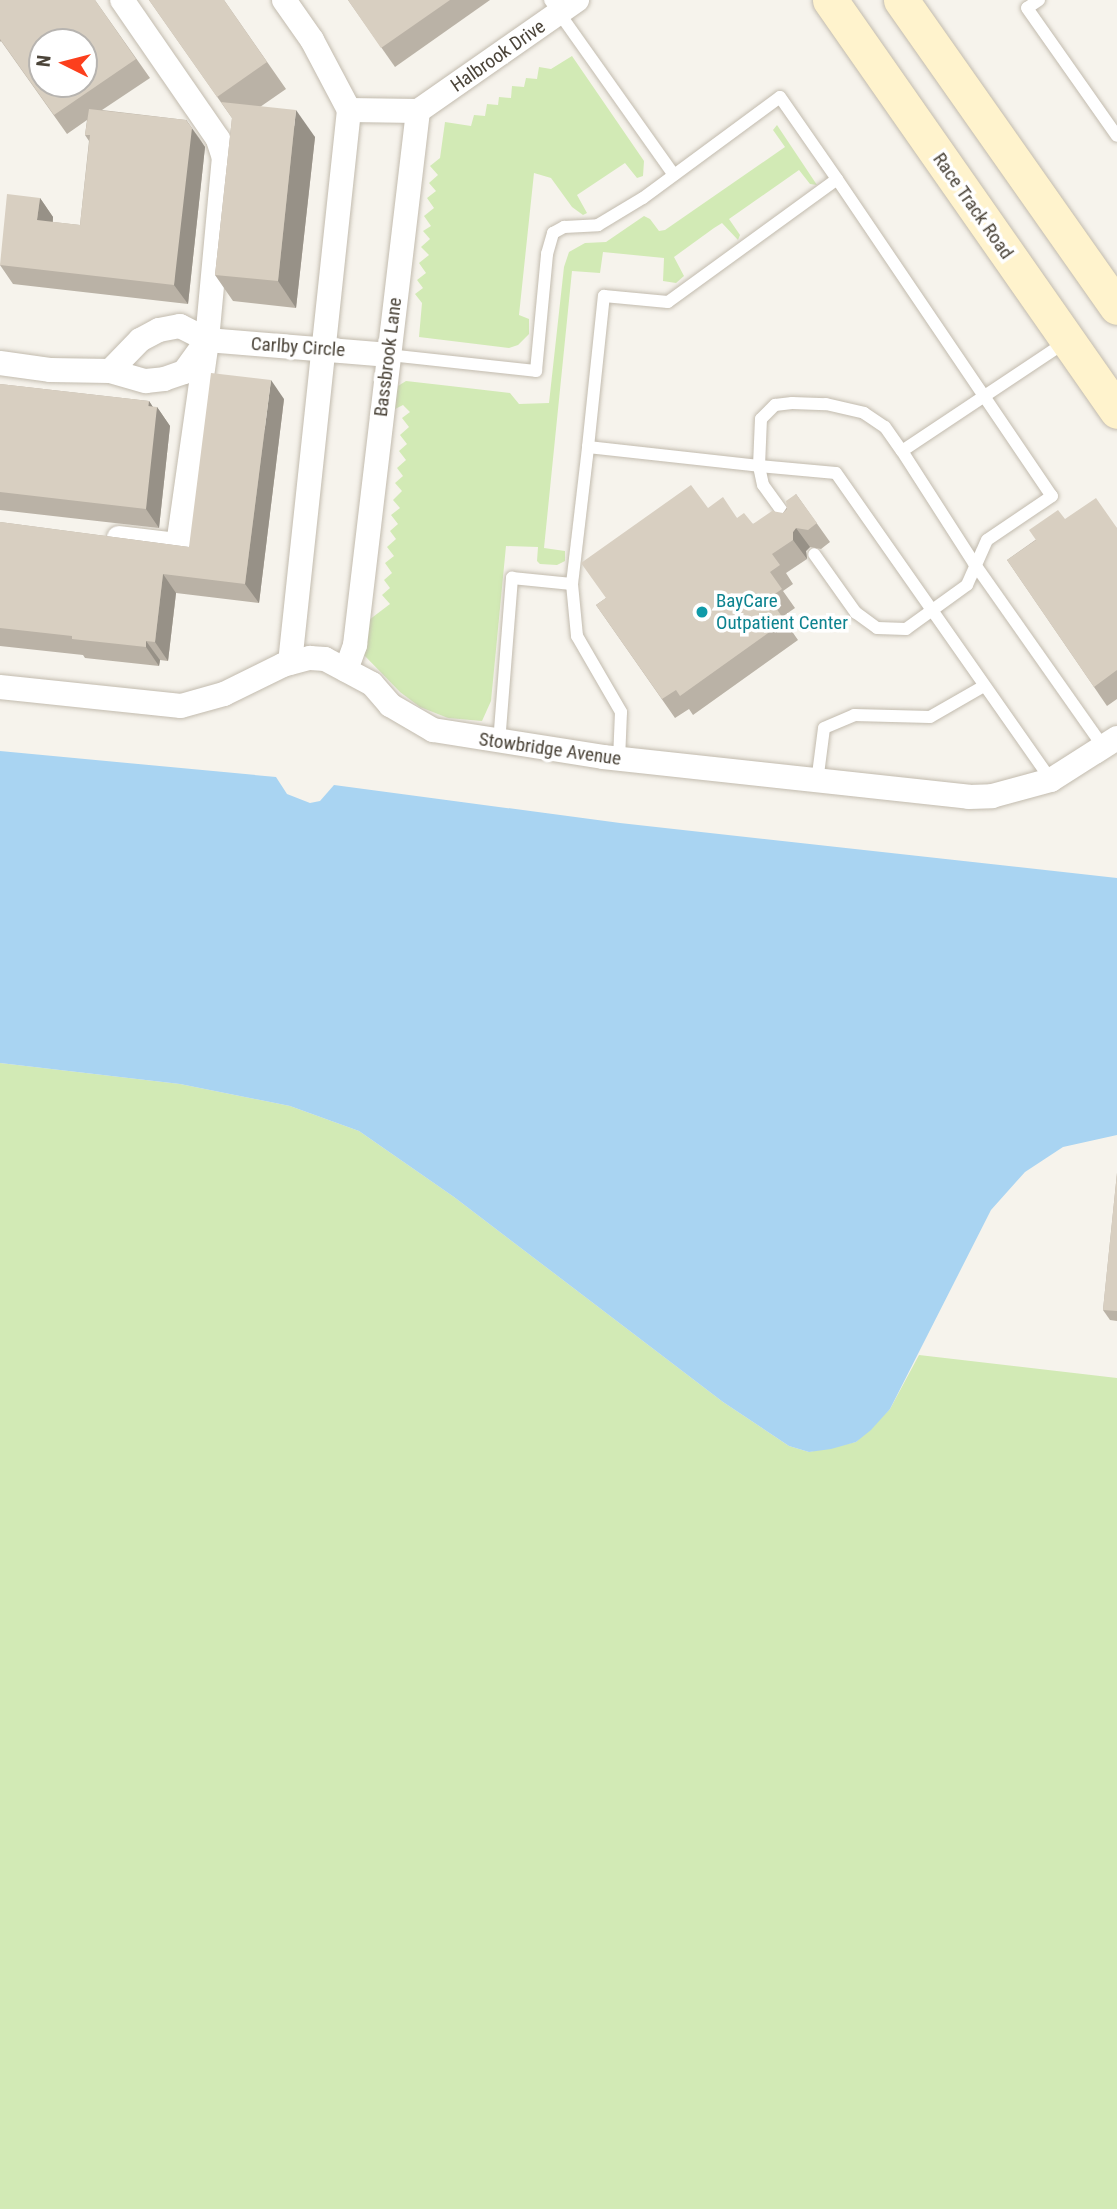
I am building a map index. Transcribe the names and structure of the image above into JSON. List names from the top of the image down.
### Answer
{
  "streets": {
    "main road": ["Race Track Road"],
    "street": [
      "Halbrook Drive",
      "Carlby Circle",
      "Bassbrook Lane",
      "Stowbridge Avenue"
    ]
  },
  "crossings": [
    ["Halbrook Drive", "Bassbrook Lane"],
    ["Carlby Circle", "Bassbrook Lane"],
    ["Bassbrook Lane", "Stowbridge Avenue"]
  ],
  "places": ["BayCare Outpatient Center"],
  "north": "left"
}
